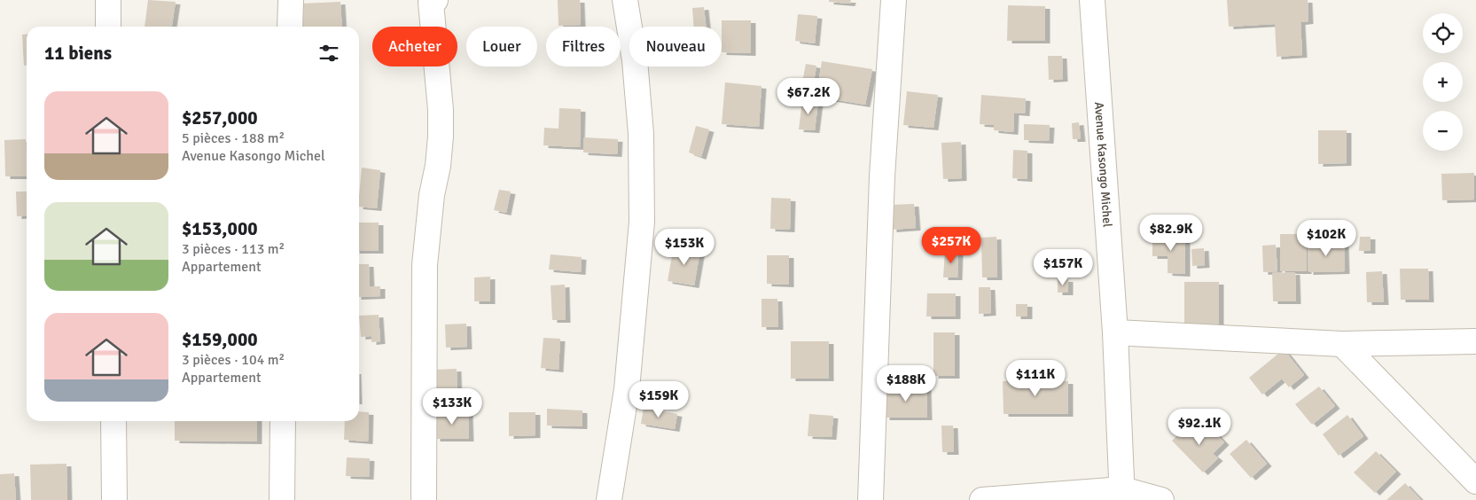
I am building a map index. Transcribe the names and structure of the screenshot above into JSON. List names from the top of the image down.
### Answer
{
  "streets": {
    "street": ["Avenue Kasongo Michel"]
  },
  "page": {
    "map_buttons": ["+", "−"],
    "chip": [
      "Acheter",
      "Louer",
      "Filtres",
      "Nouveau"
    ],
    "heading": "11 biens",
    "price": [
      "$67.2K",
      "$82.9K",
      "$102K",
      "$257K",
      "$153K",
      "$157K",
      "$111K",
      "$188K",
      "$159K",
      "$133K",
      "$92.1K"
    ],
    "list": [
      {
        "name": "$257,000",
        "note": "5 pièces · 188 m² · Avenue Kasongo Michel"
      },
      {
        "name": "$153,000",
        "note": "3 pièces · 113 m² · Appartement"
      },
      {
        "name": "$159,000",
        "note": "3 pièces · 104 m² · Appartement"
      }
    ]
  }
}
